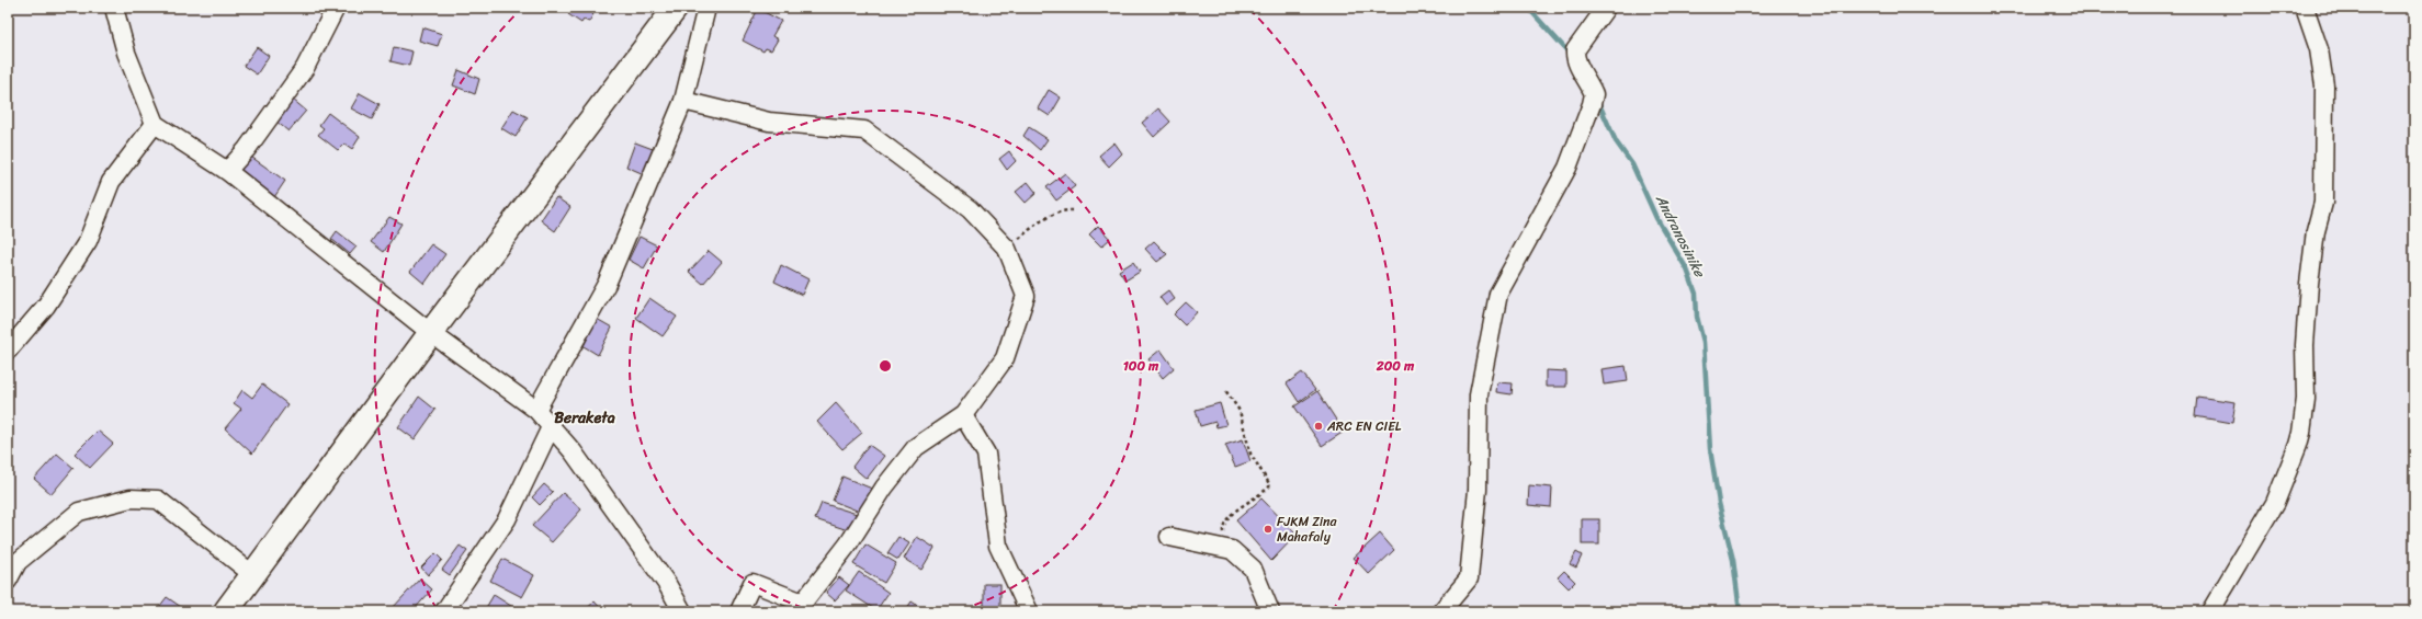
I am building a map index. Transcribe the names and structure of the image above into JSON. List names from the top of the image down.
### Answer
{
  "districts": ["Beraketa"],
  "water": ["Andranosinike"],
  "places": ["ARC EN CIEL", "FJKM Zina Mahafaly"],
  "rings": ["100 m", "200 m"]
}
